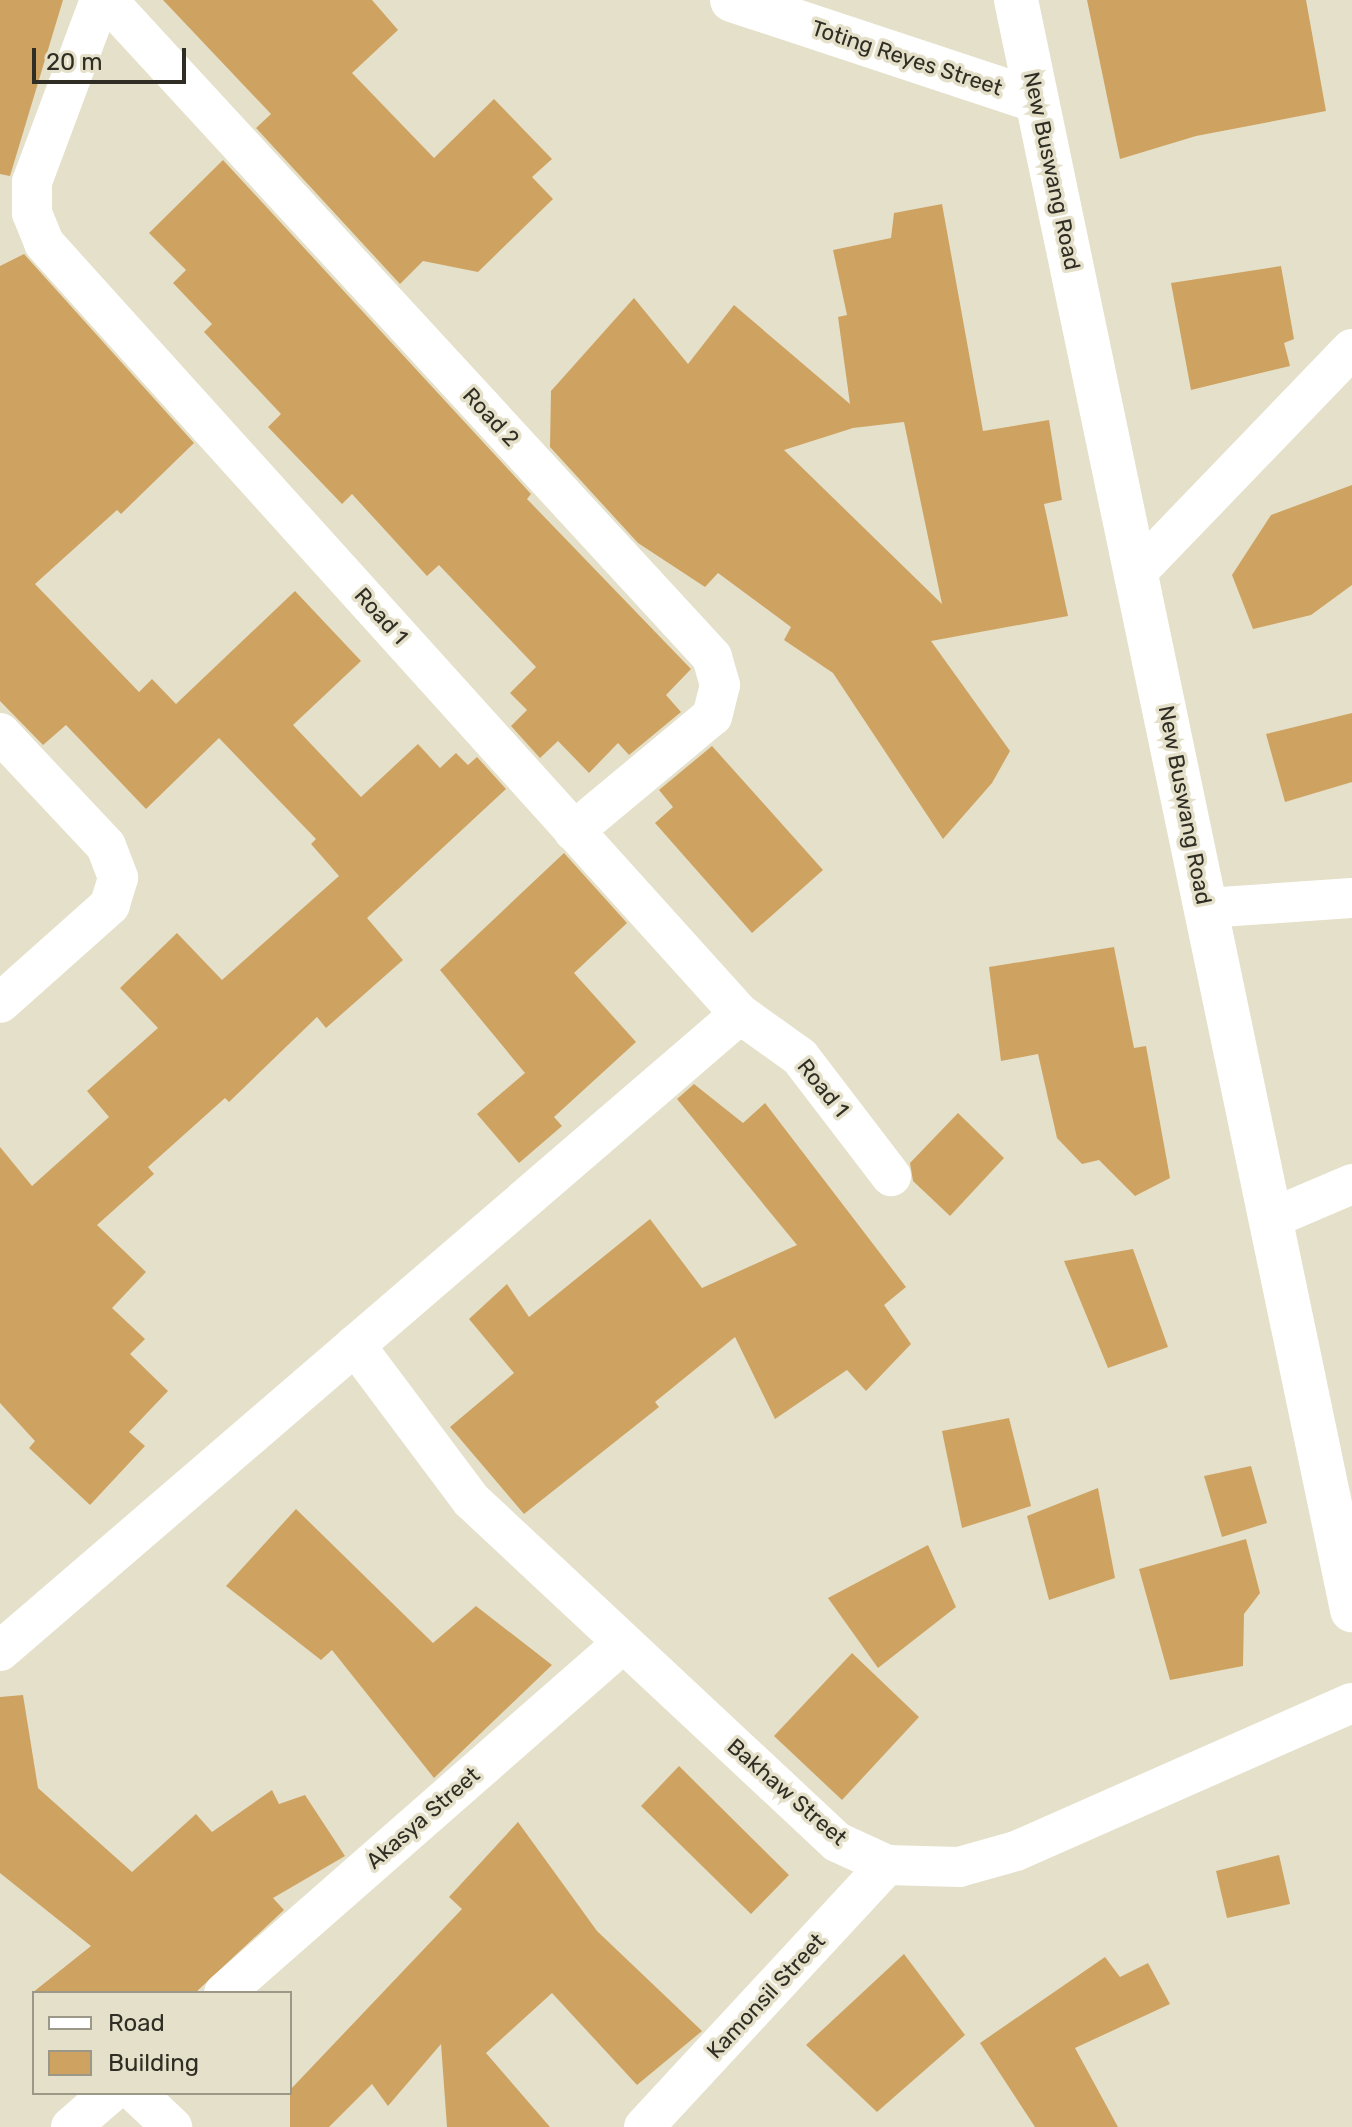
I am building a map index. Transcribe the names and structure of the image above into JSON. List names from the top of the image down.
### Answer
{
  "streets": {
    "street": [
      "Toting Reyes Street",
      "New Buswang Road",
      "Road 2",
      "Road 1",
      "Bakhaw Street",
      "Akasya Street",
      "Kamonsil Street"
    ]
  },
  "crossings": [
    ["Toting Reyes Street", "New Buswang Road"],
    ["Road 2", "Road 1"],
    ["Bakhaw Street", "Akasya Street"],
    ["Bakhaw Street", "Kamonsil Street"]
  ],
  "legend": ["Road", "Building"],
  "scale_bar": "20 m"
}
